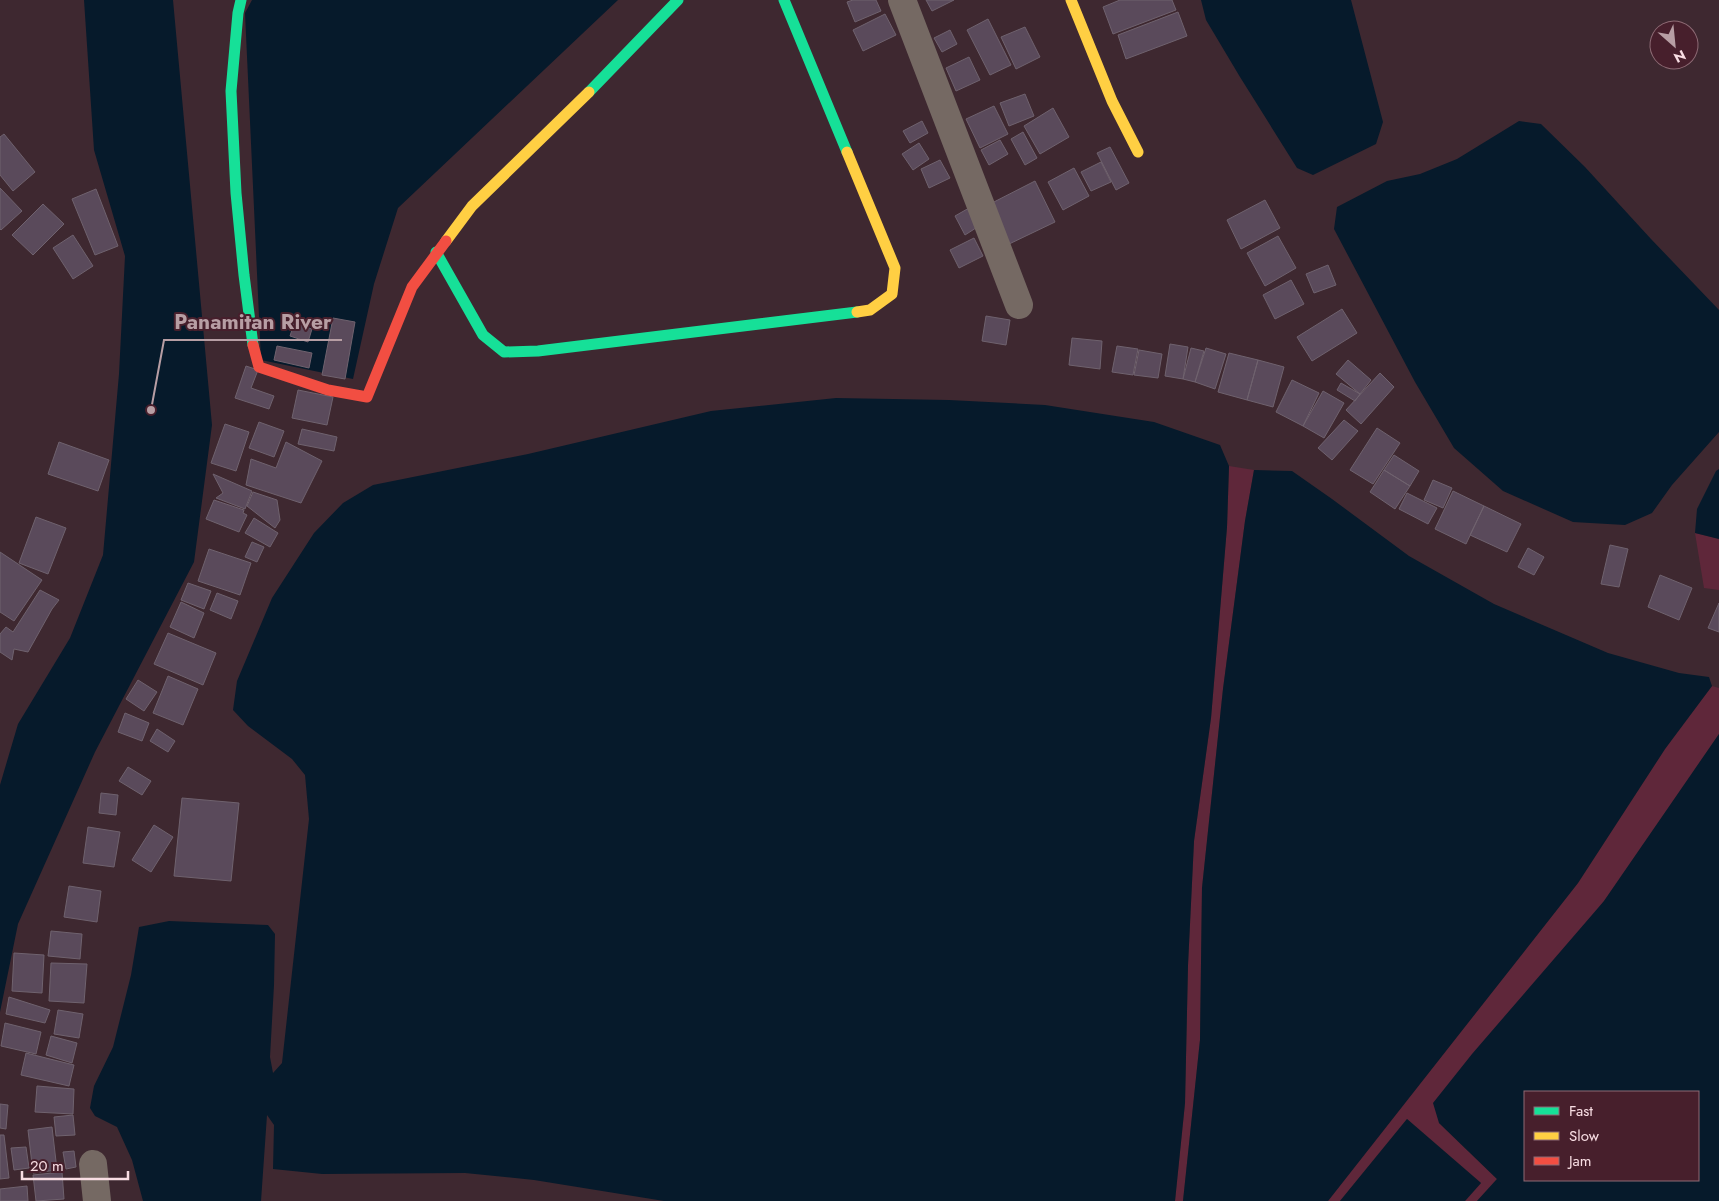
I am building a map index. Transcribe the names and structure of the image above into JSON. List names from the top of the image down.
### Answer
{
  "places": ["Panamitan River"],
  "legend": ["Fast", "Slow", "Jam"],
  "scale_bar": "20 m",
  "north": "bottom right"
}
